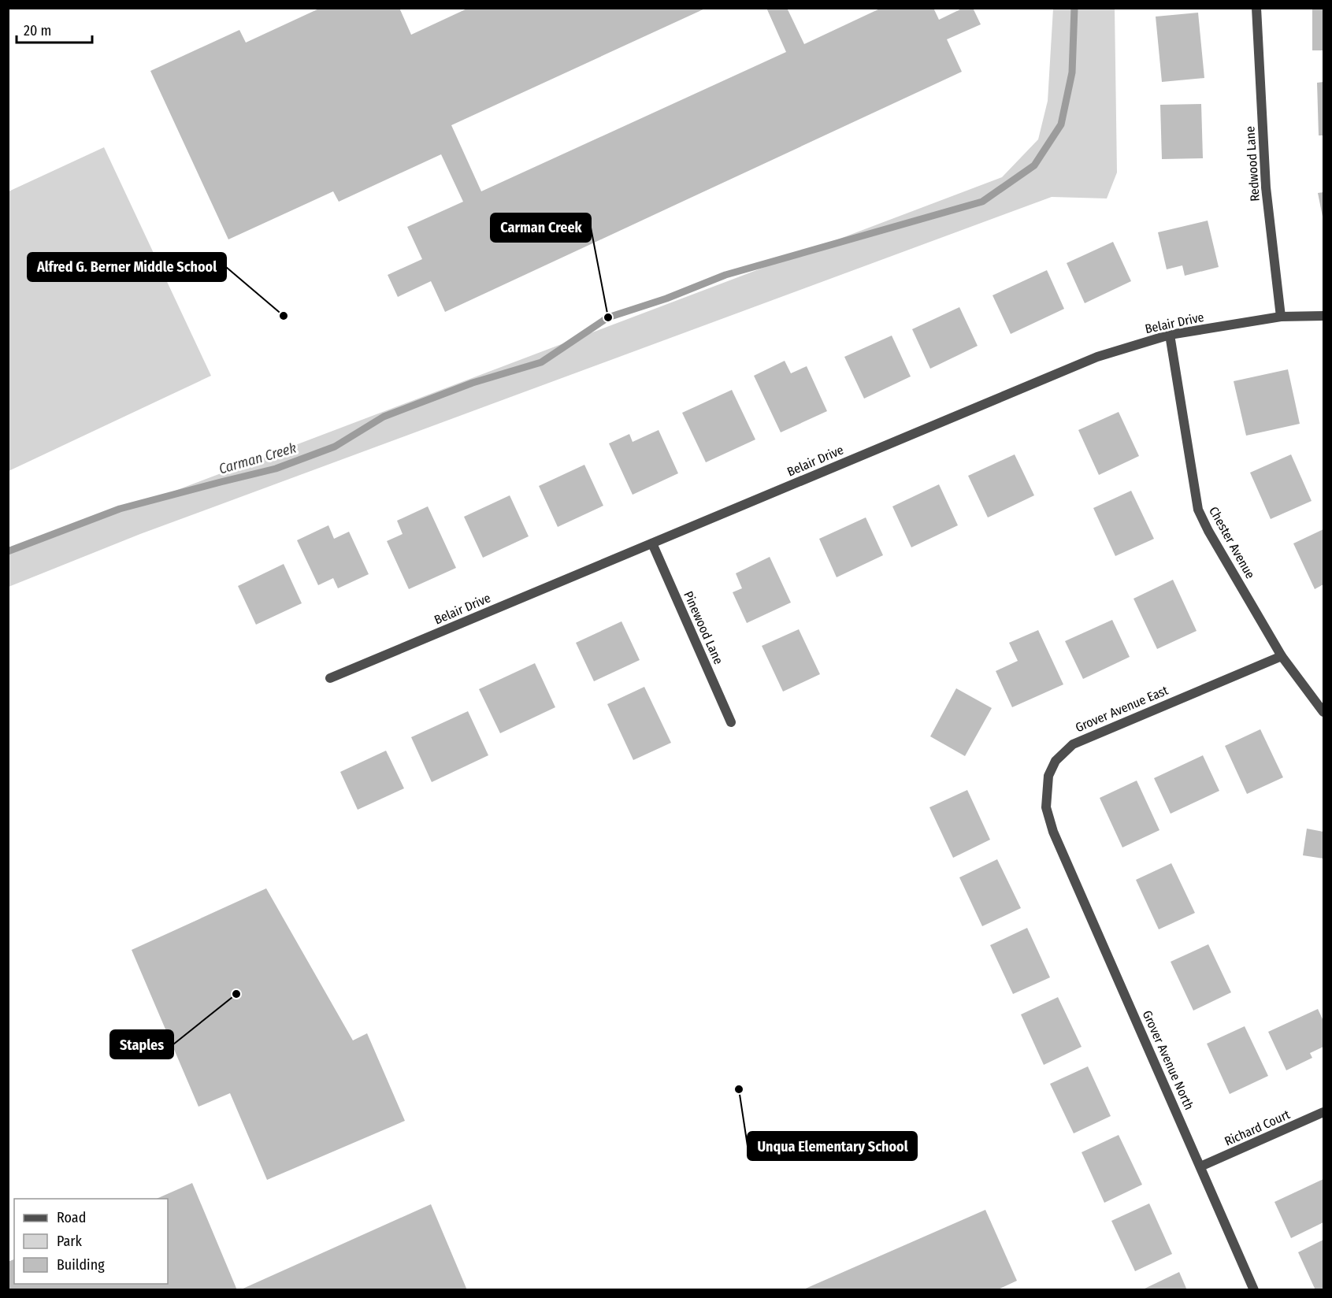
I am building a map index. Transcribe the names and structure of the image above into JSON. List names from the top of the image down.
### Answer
{
  "streets": {
    "street": [
      "Redwood Lane",
      "Belair Drive",
      "Chester Avenue",
      "Pinewood Lane",
      "Grover Avenue East",
      "Grover Avenue North",
      "Richard Court"
    ]
  },
  "crossings": [
    ["Redwood Lane", "Belair Drive"],
    ["Belair Drive", "Chester Avenue"],
    ["Belair Drive", "Pinewood Lane"],
    ["Chester Avenue", "Grover Avenue East"],
    ["Grover Avenue East", "Grover Avenue North"],
    ["Grover Avenue North", "Richard Court"]
  ],
  "water": ["Carman Creek"],
  "places": [
    "Alfred G. Berner Middle School",
    "Carman Creek",
    "Staples",
    "Unqua Elementary School"
  ],
  "legend": ["Road", "Park", "Building"],
  "scale_bar": "20 m"
}
